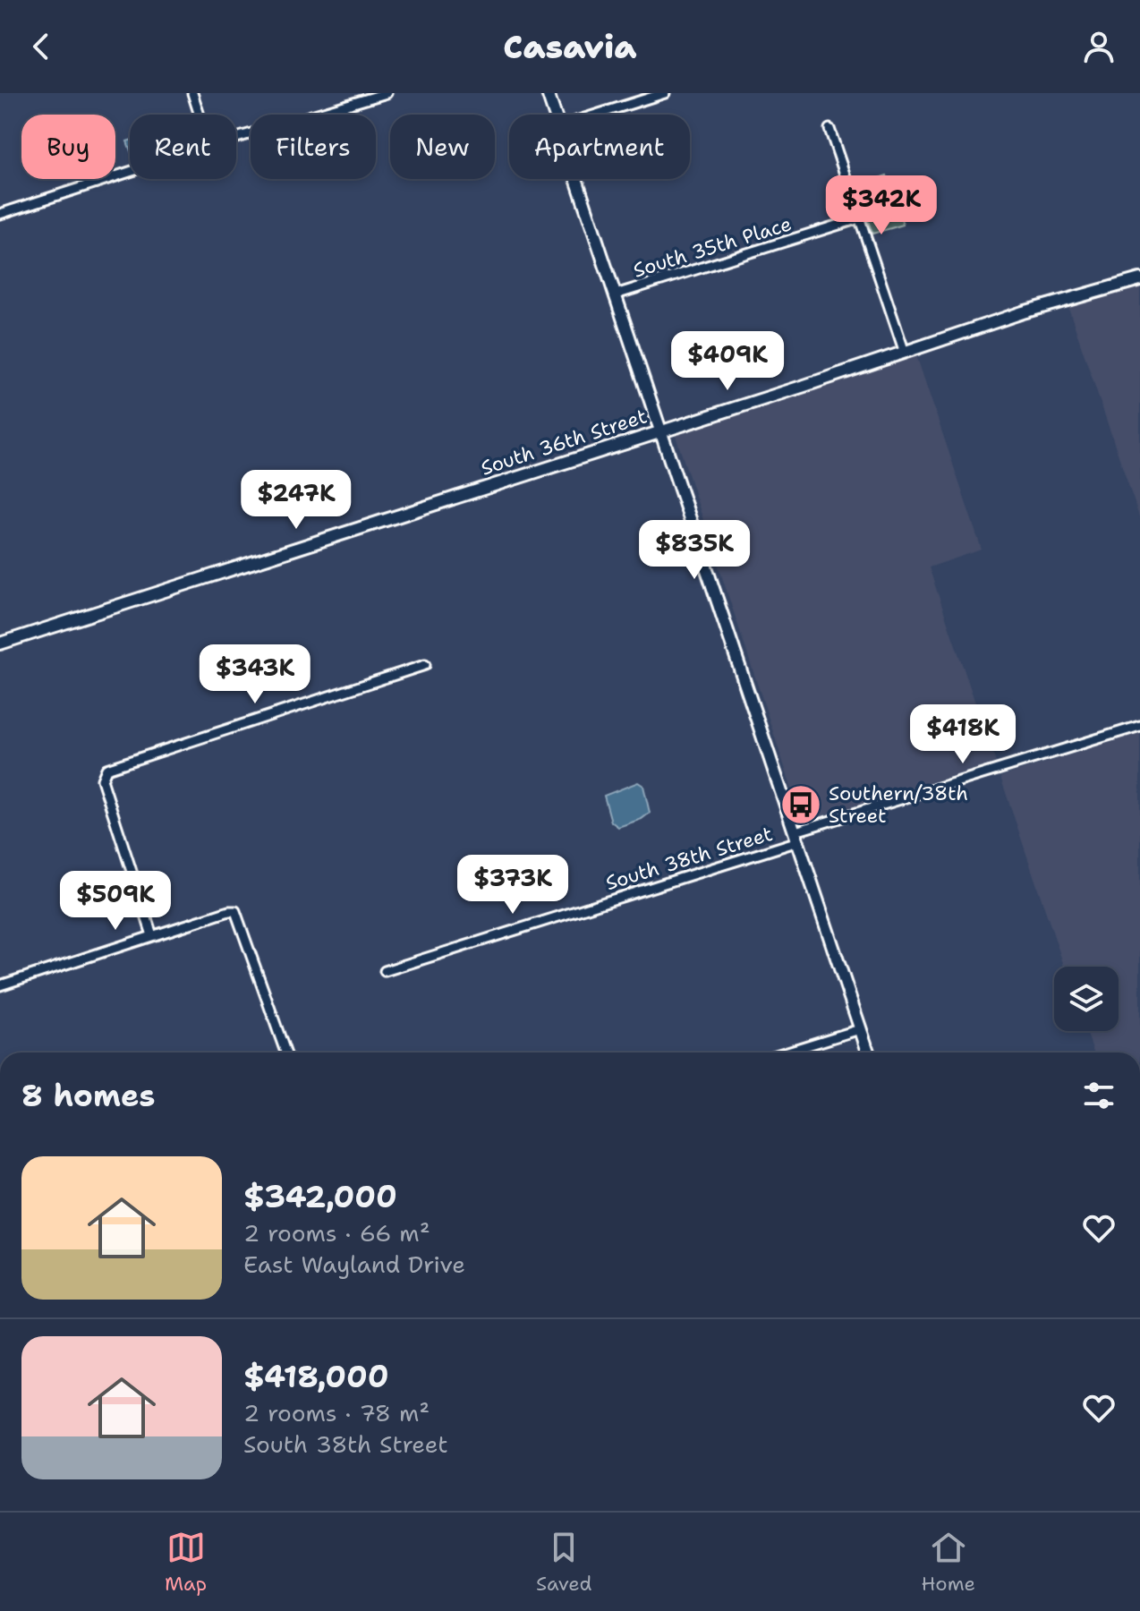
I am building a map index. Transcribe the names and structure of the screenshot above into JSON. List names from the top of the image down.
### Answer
{
  "streets": {
    "street": ["South 35th Place", "South 36th Street", "South 38th Street"]
  },
  "places": {
    "bus stop": ["Southern/38th Street"]
  },
  "page": {
    "header": "Casavia",
    "chip": [
      "Buy",
      "Rent",
      "Filters",
      "New",
      "Apartment"
    ],
    "price": [
      "$342K",
      "$409K",
      "$247K",
      "$835K",
      "$343K",
      "$418K",
      "$373K",
      "$509K"
    ],
    "heading": "8 homes",
    "list": [
      {
        "name": "$342,000",
        "note": "2 rooms · 66 m² · East Wayland Drive"
      },
      {
        "name": "$418,000",
        "note": "2 rooms · 78 m² · South 38th Street"
      }
    ],
    "tabs": ["Map", "Saved", "Home"]
  }
}
